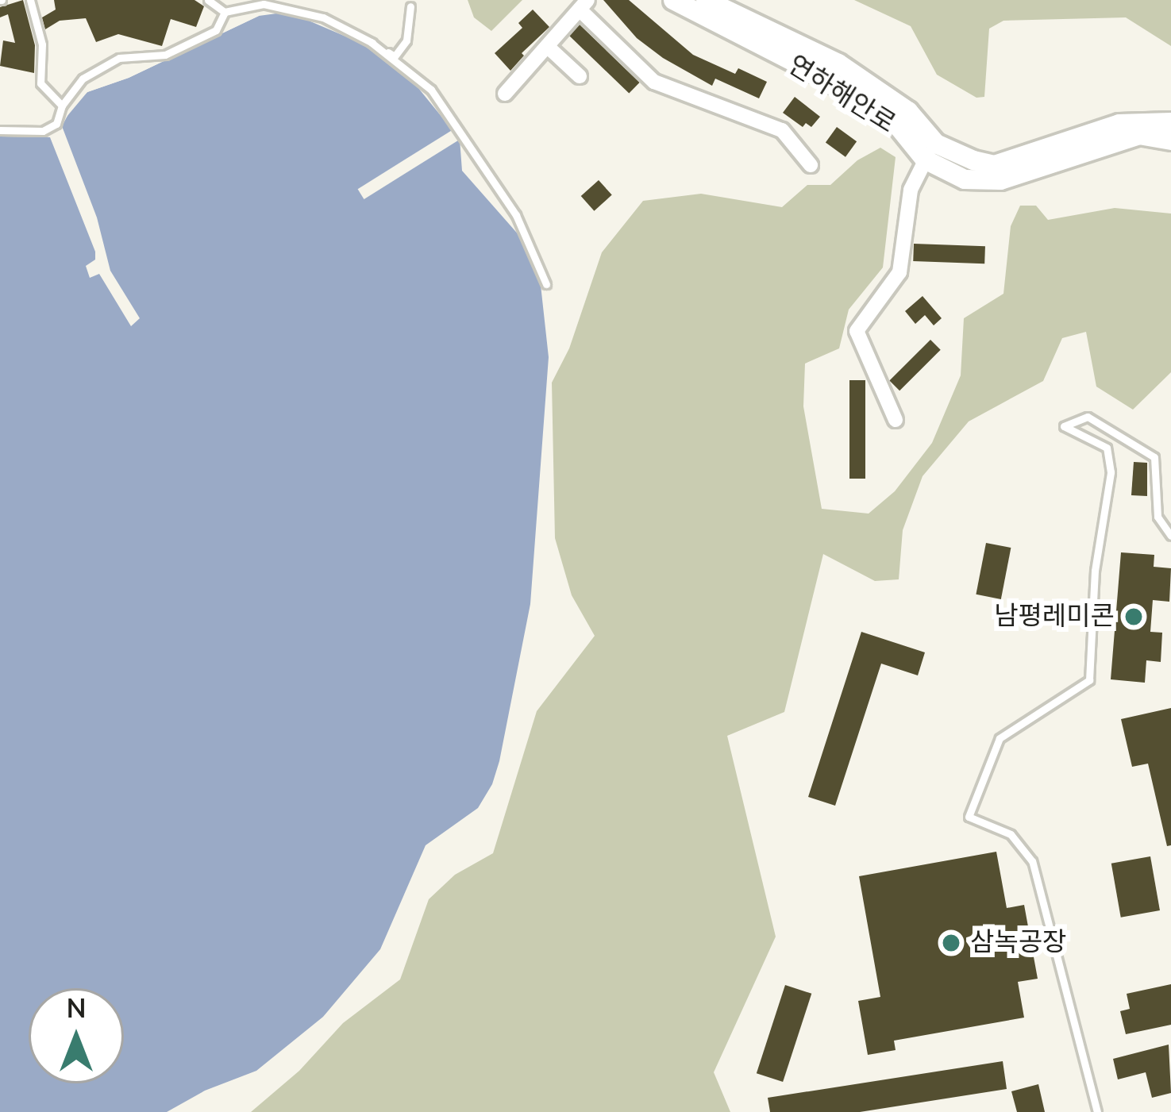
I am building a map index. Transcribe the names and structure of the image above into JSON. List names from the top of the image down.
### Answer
{
  "streets": {
    "street": ["연하해안로"]
  },
  "places": ["남평레미콘", "삼녹공장"],
  "north": "top"
}
